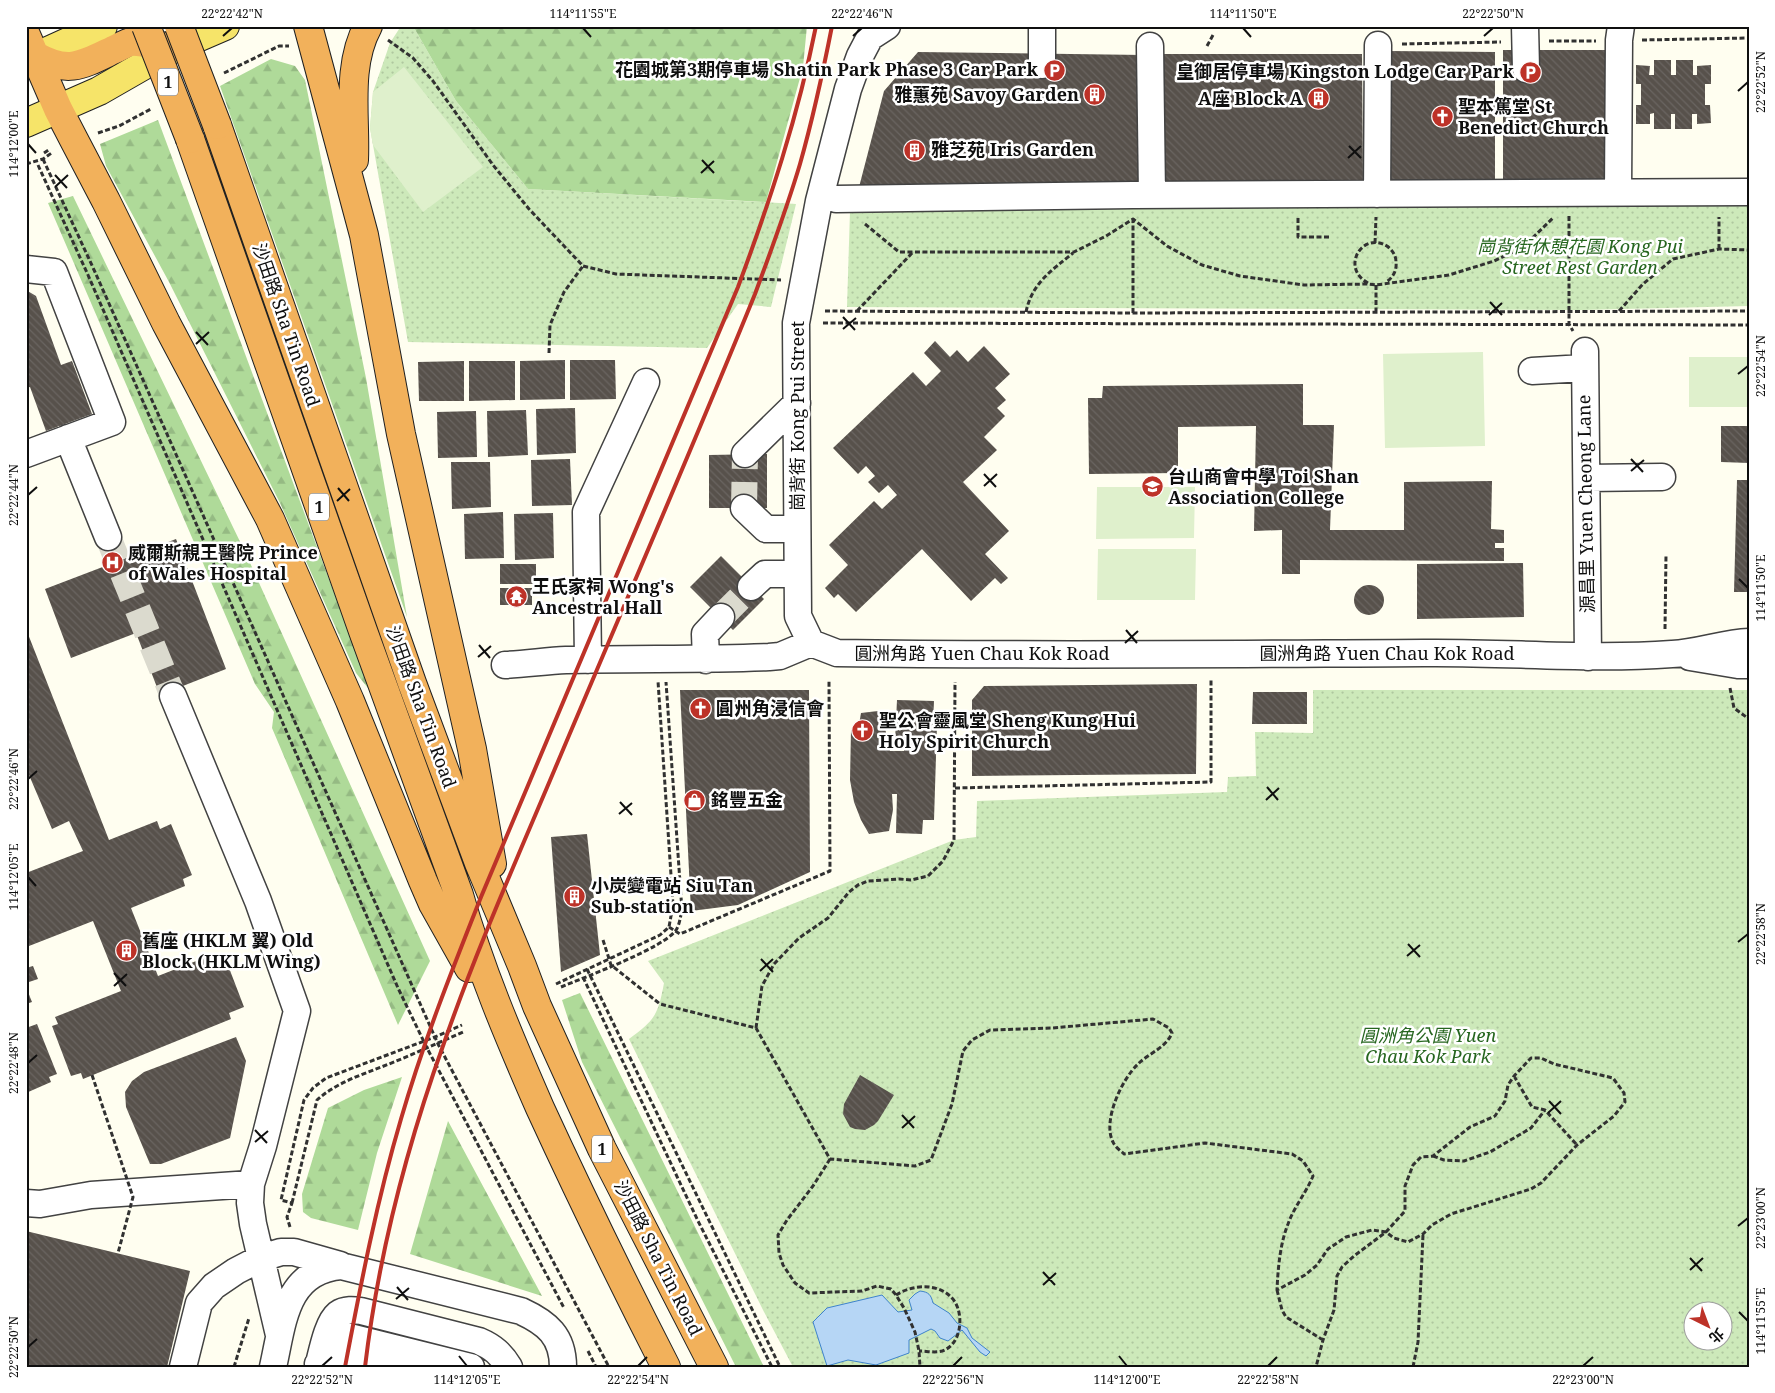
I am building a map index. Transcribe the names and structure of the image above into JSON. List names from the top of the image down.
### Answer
{
  "streets": {
    "highway": ["1", "沙田路 Sha Tin Road"],
    "street": ["崗背街 Kong Pui Street", "源昌里 Yuen Cheong Lane", "圓洲角路 Yuen Chau Kok Road"]
  },
  "crossings": [
    ["崗背街 Kong Pui Street", "圓洲角路 Yuen Chau Kok Road"],
    ["源昌里 Yuen Cheong Lane", "圓洲角路 Yuen Chau Kok Road"]
  ],
  "parks": ["崗背街休憩花園 Kong Pui Street Rest Garden", "圓洲角公園 Yuen Chau Kok Park"],
  "places": {
    "parking": ["花園城第3期停車場 Shatin Park Phase 3 Car Park", "皇御居停車場 Kingston Lodge Car Park"],
    "building": [
      "雅蕙苑 Savoy Garden",
      "A座 Block A",
      "雅芝苑 Iris Garden",
      "小炭變電站 Siu Tan Sub-station",
      "舊座 (HKLM 翼) Old Block (HKLM Wing)"
    ],
    "church": ["聖本篤堂 St Benedict Church", "圓州角浸信會", "聖公會靈風堂 Sheng Kung Hui Holy Spirit Church"],
    "school or university": ["台山商會中學 Toi Shan Association College"],
    "hospital": ["威爾斯親王醫院 Prince of Wales Hospital"],
    "temple": ["王氏家祠 Wong's Ancestral Hall"],
    "shop": ["銘豐五金"]
  },
  "north": "bottom right",
  "coordinates": [
    "22°22'42\"N",
    "114°11'55\"E",
    "22°22'46\"N",
    "114°11'50\"E",
    "22°22'50\"N",
    "22°22'52\"N",
    "114°12'00\"E",
    "22°22'54\"N",
    "22°22'44\"N",
    "114°12'05\"E",
    "22°22'58\"N",
    "22°22'48\"N",
    "22°23'00\"N",
    "22°22'56\"N"
  ]
}
